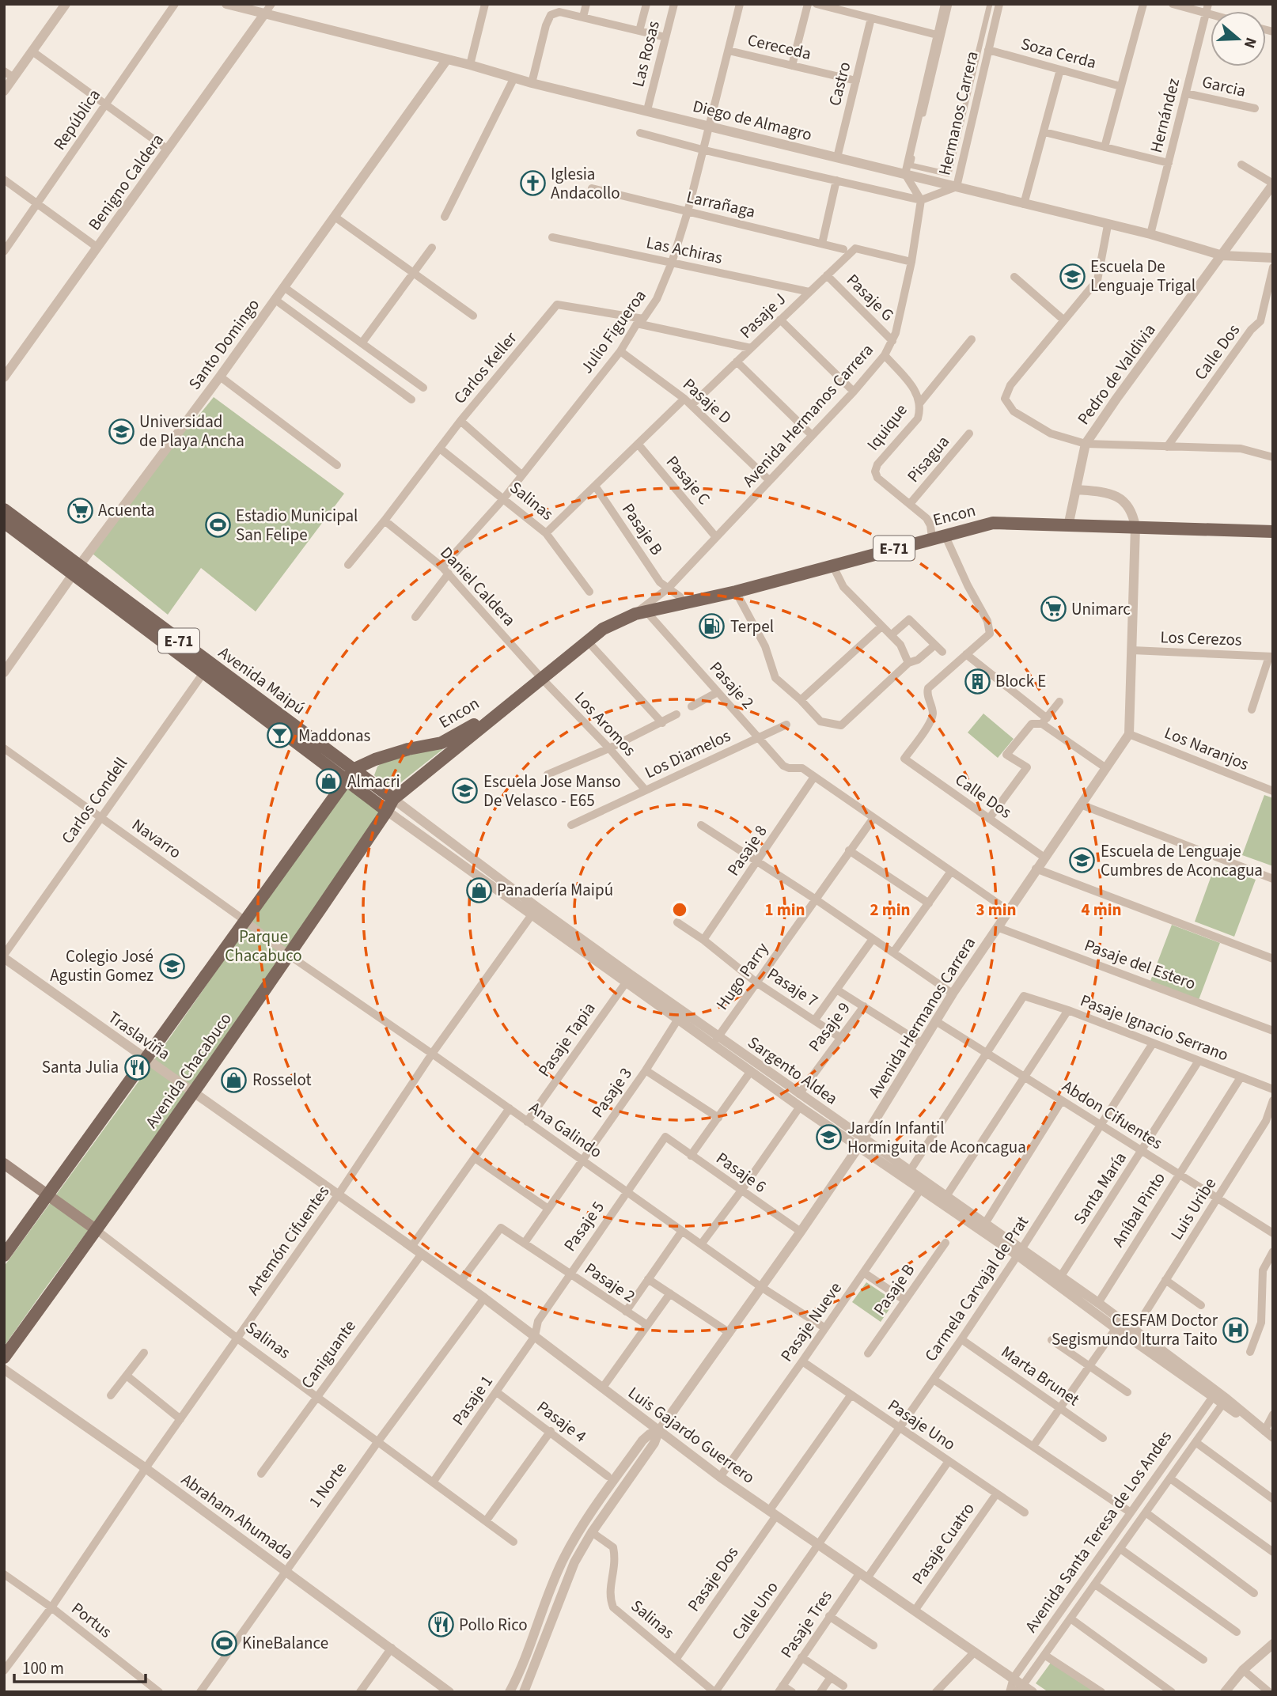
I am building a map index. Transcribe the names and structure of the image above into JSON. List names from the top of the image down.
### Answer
{
  "streets": {
    "main road": [
      "Salinas",
      "Encon",
      "E-71",
      "Avenida Maipú",
      "Avenida Chacabuco"
    ],
    "street": [
      "Cereceda",
      "Soza Cerda",
      "Las Rosas",
      "Castro",
      "Garcia",
      "Hermanos Carrera",
      "Hernández",
      "República",
      "Diego de Almagro",
      "Benigno Caldera",
      "Larrañaga",
      "Las Achiras",
      "Pasaje G",
      "Pasaje J",
      "Julio Figueroa",
      "Santo Domingo",
      "Calle Dos",
      "Carlos Keller",
      "Pedro de Valdivia",
      "Pasaje D",
      "Avenida Hermanos Carrera",
      "Iquique",
      "Pisagua",
      "Pasaje C",
      "Pasaje B",
      "Daniel Caldera",
      "Los Cerezos",
      "Pasaje 2",
      "Los Aromos",
      "Los Naranjos",
      "Los Diamelos",
      "Carlos Condell",
      "Navarro",
      "Pasaje 8",
      "Pasaje del Estero",
      "Hugo Parry",
      "Pasaje 7",
      "Pasaje 9",
      "Pasaje Ignacio Serrano",
      "Traslaviña",
      "Pasaje Tapia",
      "Sargento Aldea",
      "Pasaje 3",
      "Abdon Cifuentes",
      "Ana Galindo",
      "Pasaje 6",
      "Santa María",
      "Luis Uribe",
      "Aníbal Pinto",
      "Pasaje 5",
      "Artemón Cifuentes",
      "Carmela Carvajal de Prat",
      "Pasaje Nueve",
      "Caniguante",
      "Marta Brunet",
      "Pasaje 1",
      "Pasaje 4",
      "Pasaje Uno",
      "Luis Gajardo Guerrero",
      "1 Norte",
      "Abraham Ahumada",
      "Avenida Santa Teresa de Los Andes",
      "Pasaje Cuatro",
      "Pasaje Dos",
      "Calle Uno",
      "Portus",
      "Pasaje Tres"
    ]
  },
  "crossings": [
    ["Cereceda", "Castro"],
    ["Cereceda", "Julio Figueroa"],
    ["Soza Cerda", "Hermanos Carrera"],
    ["Las Rosas", "Diego de Almagro"],
    ["Castro", "Diego de Almagro"],
    ["Garcia", "Hernández"],
    ["Hermanos Carrera", "Diego de Almagro"],
    ["Hermanos Carrera", "Avenida Hermanos Carrera"],
    ["Hernández", "Diego de Almagro"],
    ["Diego de Almagro", "Benigno Caldera"],
    ["Diego de Almagro", "Julio Figueroa"],
    ["Diego de Almagro", "Santo Domingo"],
    ["Diego de Almagro", "Pedro de Valdivia"],
    ["Larrañaga", "Julio Figueroa"],
    ["Las Achiras", "Pasaje J"],
    ["Las Achiras", "Julio Figueroa"],
    ["Pasaje G", "Pasaje J"],
    ["Pasaje G", "Avenida Hermanos Carrera"],
    ["Pasaje J", "Carlos Keller"],
    ["Pasaje J", "Pasaje D"],
    ["Pasaje J", "Avenida Hermanos Carrera"],
    ["Julio Figueroa", "Carlos Keller"],
    ["Julio Figueroa", "Pasaje D"],
    ["Julio Figueroa", "Salinas"],
    ["Julio Figueroa", "Daniel Caldera"],
    ["Santo Domingo", "Avenida Maipú"],
    ["Calle Dos", "Avenida Hermanos Carrera"],
    ["Calle Dos", "Iquique"],
    ["Carlos Keller", "Salinas"],
    ["Carlos Keller", "Daniel Caldera"],
    ["Pedro de Valdivia", "Encon"],
    ["Pasaje D", "Avenida Hermanos Carrera"],
    ["Avenida Hermanos Carrera", "Iquique"],
    ["Avenida Hermanos Carrera", "Pasaje C"],
    ["Avenida Hermanos Carrera", "Salinas"],
    ["Avenida Hermanos Carrera", "Encon"],
    ["Avenida Hermanos Carrera", "Pasaje B"],
    ["Avenida Hermanos Carrera", "Pasaje 2"],
    ["Avenida Hermanos Carrera", "Los Naranjos"],
    ["Avenida Hermanos Carrera", "Pasaje del Estero"],
    ["Avenida Hermanos Carrera", "Sargento Aldea"],
    ["Avenida Hermanos Carrera", "Abdon Cifuentes"],
    ["Avenida Hermanos Carrera", "Ana Galindo"],
    ["Avenida Hermanos Carrera", "Pasaje 6"],
    ["Avenida Hermanos Carrera", "Luis Gajardo Guerrero"],
    ["Iquique", "Pisagua"],
    ["Iquique", "Encon"],
    ["Salinas", "Avenida Chacabuco"],
    ["Salinas", "Artemón Cifuentes"],
    ["Salinas", "Caniguante"],
    ["Salinas", "Pasaje 1"],
    ["Salinas", "1 Norte"],
    ["Salinas", "Pasaje Dos"],
    ["Salinas", "Calle Uno"],
    ["Encon", "Daniel Caldera"],
    ["Encon", "Avenida Maipú"],
    ["Encon", "Pasaje 2"],
    ["Encon", "Los Aromos"],
    ["Encon", "Avenida Chacabuco"],
    ["Encon", "Sargento Aldea"],
    ["Daniel Caldera", "Los Aromos"],
    ["Avenida Maipú", "Carlos Condell"],
    ["Avenida Maipú", "Avenida Chacabuco"],
    ["Avenida Maipú", "Sargento Aldea"],
    ["Pasaje 2", "Los Diamelos"],
    ["Pasaje 2", "Pasaje 8"],
    ["Pasaje 2", "Pasaje 3"],
    ["Pasaje 2", "Pasaje 5"],
    ["Pasaje 2", "Luis Gajardo Guerrero"],
    ["Los Aromos", "Los Diamelos"],
    ["Carlos Condell", "Navarro"],
    ["Carlos Condell", "Traslaviña"],
    ["Navarro", "Avenida Chacabuco"],
    ["Navarro", "Ana Galindo"],
    ["Pasaje 8", "Pasaje 7"],
    ["Hugo Parry", "Pasaje 7"],
    ["Hugo Parry", "Sargento Aldea"],
    ["Pasaje 7", "Pasaje 9"],
    ["Pasaje 9", "Sargento Aldea"],
    ["Pasaje Ignacio Serrano", "Abdon Cifuentes"],
    ["Pasaje Ignacio Serrano", "Santa María"],
    ["Pasaje Ignacio Serrano", "Aníbal Pinto"],
    ["Pasaje Ignacio Serrano", "Carmela Carvajal de Prat"],
    ["Traslaviña", "Avenida Chacabuco"],
    ["Traslaviña", "Artemón Cifuentes"],
    ["Traslaviña", "Luis Gajardo Guerrero"],
    ["Pasaje Tapia", "Sargento Aldea"],
    ["Pasaje Tapia", "Ana Galindo"],
    ["Avenida Chacabuco", "Sargento Aldea"],
    ["Avenida Chacabuco", "Ana Galindo"],
    ["Sargento Aldea", "Pasaje 3"],
    ["Sargento Aldea", "Santa María"],
    ["Sargento Aldea", "Luis Uribe"],
    ["Sargento Aldea", "Aníbal Pinto"],
    ["Sargento Aldea", "Artemón Cifuentes"],
    ["Sargento Aldea", "Carmela Carvajal de Prat"],
    ["Sargento Aldea", "Pasaje Nueve"],
    ["Sargento Aldea", "Avenida Santa Teresa de Los Andes"],
    ["Pasaje 3", "Ana Galindo"],
    ["Abdon Cifuentes", "Santa María"],
    ["Abdon Cifuentes", "Luis Uribe"],
    ["Abdon Cifuentes", "Aníbal Pinto"],
    ["Abdon Cifuentes", "Carmela Carvajal de Prat"],
    ["Ana Galindo", "Pasaje 5"],
    ["Ana Galindo", "Artemón Cifuentes"],
    ["Ana Galindo", "Pasaje Nueve"],
    ["Pasaje 6", "Pasaje 5"],
    ["Pasaje 5", "Pasaje 1"],
    ["Pasaje 5", "Luis Gajardo Guerrero"],
    ["Artemón Cifuentes", "Luis Gajardo Guerrero"],
    ["Artemón Cifuentes", "Abraham Ahumada"],
    ["Artemón Cifuentes", "Portus"],
    ["Carmela Carvajal de Prat", "Marta Brunet"],
    ["Carmela Carvajal de Prat", "Pasaje Uno"],
    ["Carmela Carvajal de Prat", "Luis Gajardo Guerrero"],
    ["Carmela Carvajal de Prat", "Calle Uno"],
    ["Pasaje Nueve", "Pasaje Uno"],
    ["Pasaje Nueve", "Luis Gajardo Guerrero"],
    ["Caniguante", "Luis Gajardo Guerrero"],
    ["Pasaje 1", "Pasaje 4"],
    ["Pasaje 1", "Luis Gajardo Guerrero"],
    ["Pasaje Uno", "Pasaje Cuatro"],
    ["Pasaje Uno", "Pasaje Dos"],
    ["Pasaje Uno", "Pasaje Tres"],
    ["Luis Gajardo Guerrero", "1 Norte"],
    ["Luis Gajardo Guerrero", "Avenida Santa Teresa de Los Andes"],
    ["Luis Gajardo Guerrero", "Pasaje Cuatro"],
    ["Luis Gajardo Guerrero", "Pasaje Dos"],
    ["Luis Gajardo Guerrero", "Calle Uno"],
    ["Luis Gajardo Guerrero", "Pasaje Tres"],
    ["1 Norte", "Abraham Ahumada"]
  ],
  "parks": ["Parque Chacabuco"],
  "places": {
    "church": ["Iglesia Andacollo"],
    "school or university": [
      "Escuela De Lenguaje Trigal",
      "Universidad de Playa Ancha",
      "Escuela Jose Manso De Velasco - E65",
      "Escuela de Lenguaje Cumbres de Aconcagua",
      "Colegio José Agustin Gomez",
      "Jardín Infantil Hormiguita de Aconcagua"
    ],
    "supermarket": ["Acuenta", "Unimarc"],
    "sports": ["Estadio Municipal San Felipe", "KineBalance"],
    "fuel station": ["Terpel"],
    "building": ["Block E"],
    "bar": ["Maddonas"],
    "shop": ["Almacri", "Panadería Maipú", "Rosselot"],
    "restaurant": ["Santa Julia", "Pollo Rico"],
    "hospital": ["CESFAM Doctor Segismundo Iturra Taito"]
  },
  "scale_bar": "100 m",
  "north": "right",
  "rings": [
    "1 min",
    "2 min",
    "3 min",
    "4 min"
  ]
}
